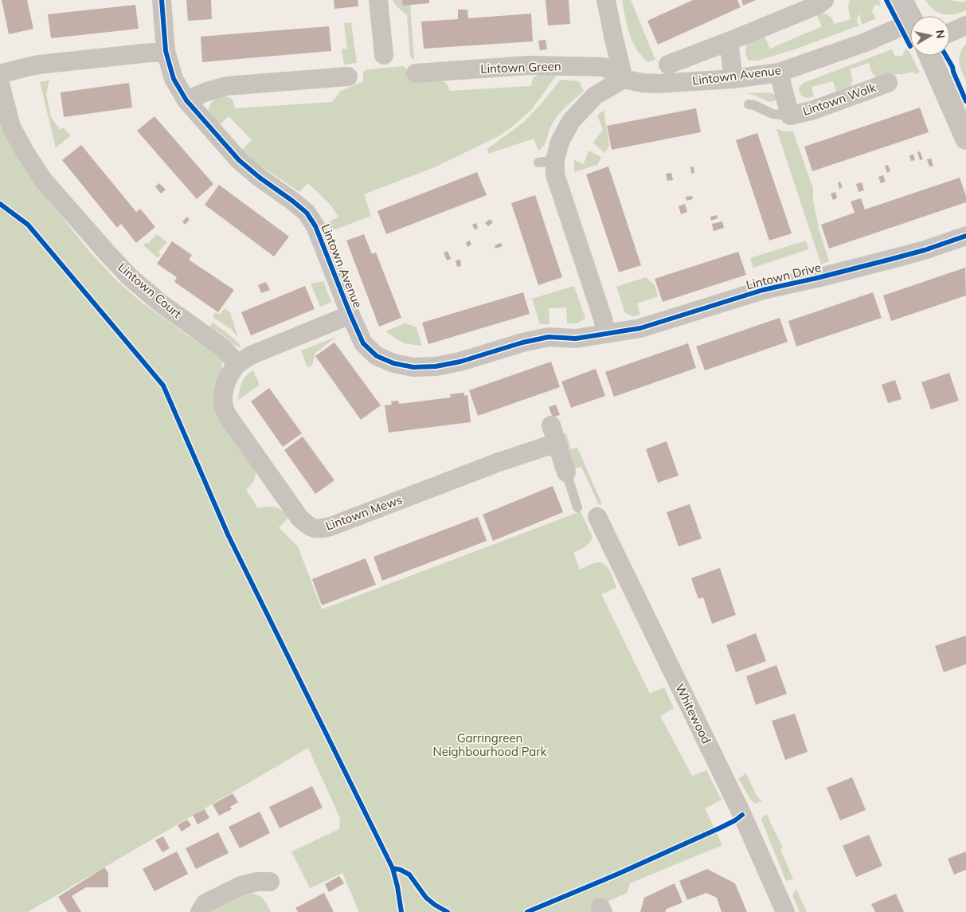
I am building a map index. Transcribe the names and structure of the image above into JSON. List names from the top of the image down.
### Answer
{
  "streets": {
    "street": [
      "Lintown Green",
      "Lintown Avenue",
      "Lintown Walk",
      "Lintown Drive",
      "Lintown Court",
      "Lintown Mews",
      "Whitewood"
    ]
  },
  "crossings": [
    ["Lintown Green", "Lintown Avenue"],
    ["Lintown Avenue", "Lintown Walk"],
    ["Lintown Avenue", "Lintown Drive"],
    ["Lintown Court", "Lintown Mews"]
  ],
  "parks": ["Garringreen Neighbourhood Park"],
  "north": "right"
}
